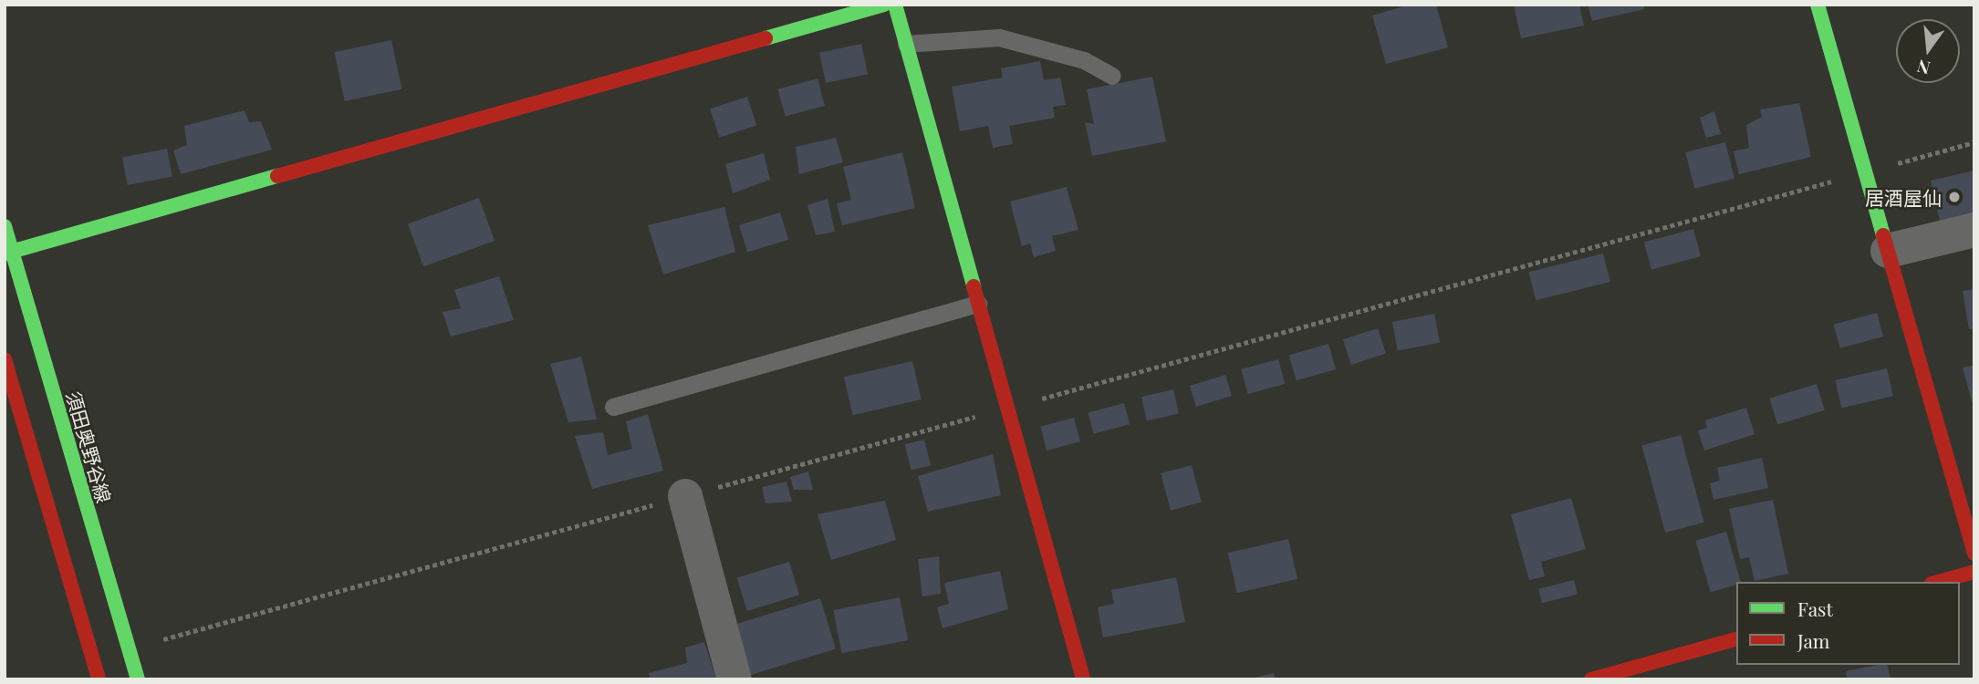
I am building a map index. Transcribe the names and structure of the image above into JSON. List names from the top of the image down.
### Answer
{
  "streets": {
    "street": ["須田奥野谷線"]
  },
  "places": ["居酒屋仙"],
  "legend": ["Fast", "Jam"],
  "north": "bottom"
}
